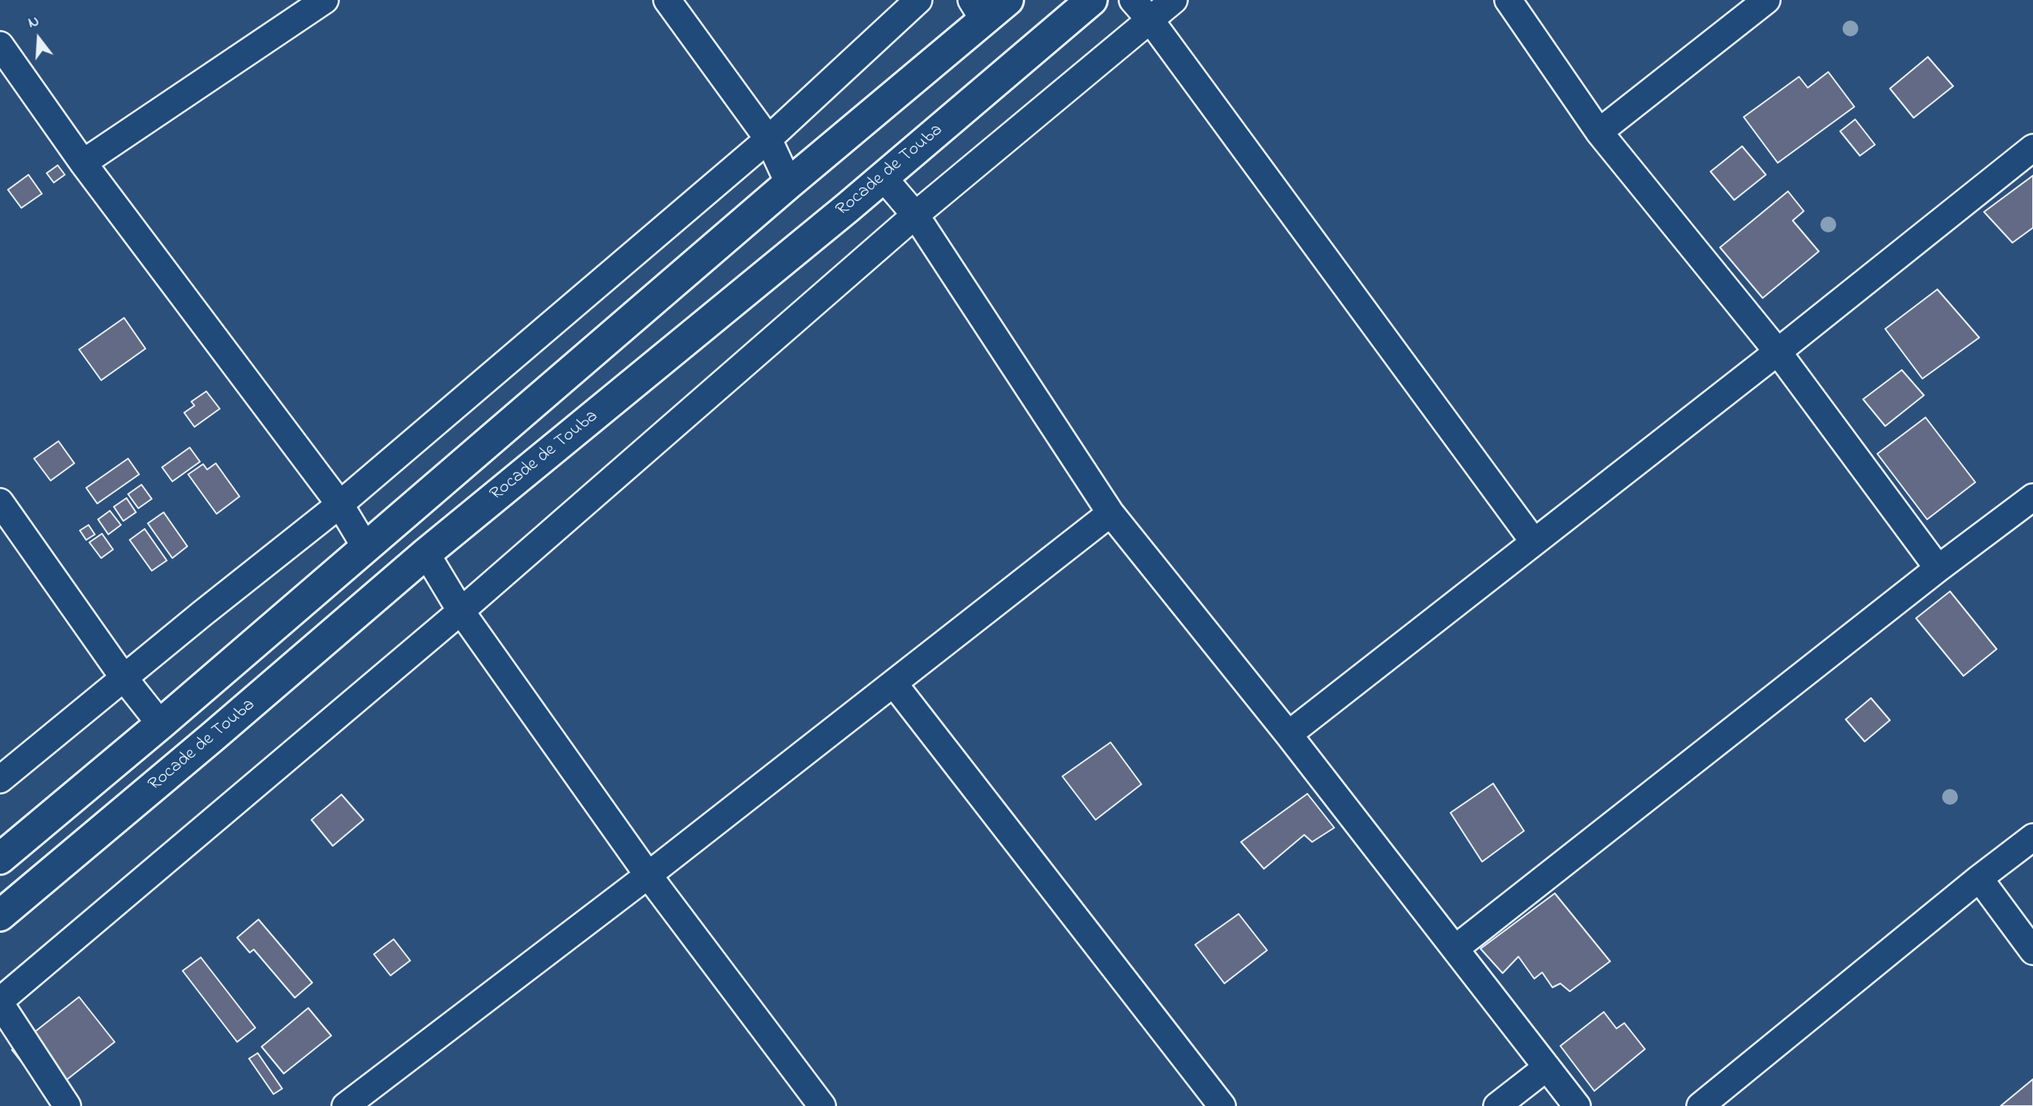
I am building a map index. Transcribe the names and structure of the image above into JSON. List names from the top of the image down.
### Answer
{
  "streets": {
    "main road": ["Rocade de Touba"]
  },
  "north": "top"
}
